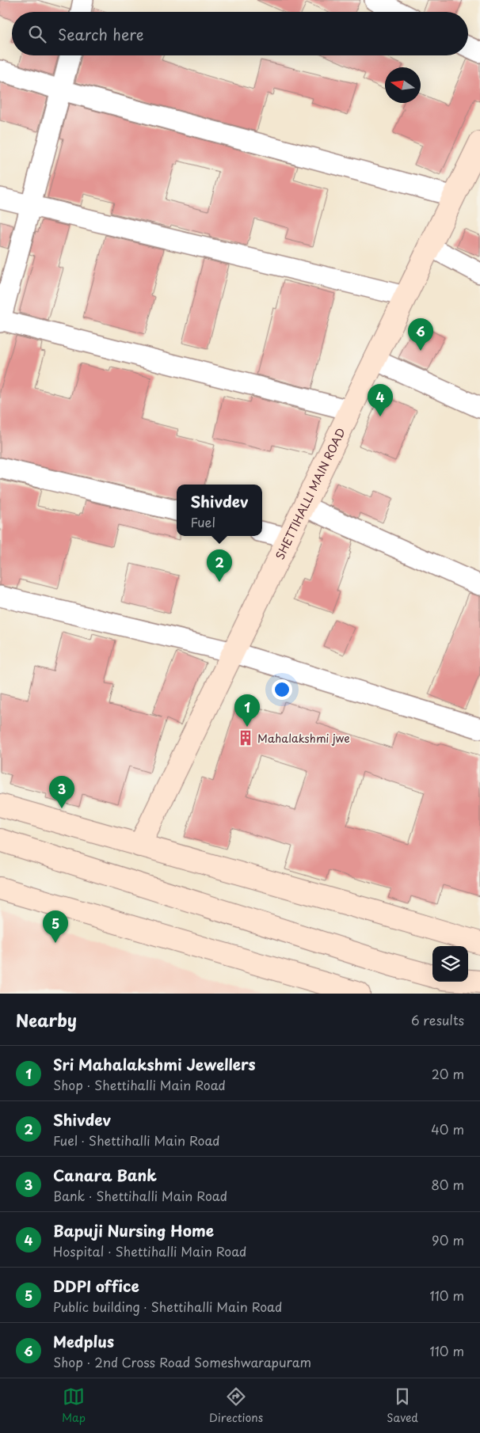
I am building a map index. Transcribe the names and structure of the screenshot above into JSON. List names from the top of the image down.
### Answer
{
  "streets": {
    "street": ["SHETTIHALLI MAIN ROAD"]
  },
  "places": {
    "building": ["Mahalakshmi jwe"]
  },
  "north": "left",
  "page": {
    "search": "Search here",
    "pins": [
      "6",
      "4",
      "2",
      "1",
      "3",
      "5"
    ],
    "popup": ["Shivdev", "Fuel"],
    "heading": ["Nearby", "6 results"],
    "list": [
      {
        "mark": "1",
        "name": "Sri Mahalakshmi Jewellers",
        "note": "Shop · Shettihalli Main Road",
        "value": "20 m"
      },
      {
        "mark": "2",
        "name": "Shivdev",
        "note": "Fuel · Shettihalli Main Road",
        "value": "40 m"
      },
      {
        "mark": "3",
        "name": "Canara Bank",
        "note": "Bank · Shettihalli Main Road",
        "value": "80 m"
      },
      {
        "mark": "4",
        "name": "Bapuji Nursing Home",
        "note": "Hospital · Shettihalli Main Road",
        "value": "90 m"
      },
      {
        "mark": "5",
        "name": "DDPI office",
        "note": "Public building · Shettihalli Main Road",
        "value": "110 m"
      },
      {
        "mark": "6",
        "name": "Medplus",
        "note": "Shop · 2nd Cross Road Someshwarapuram",
        "value": "110 m"
      }
    ],
    "nav": ["Map", "Directions", "Saved"]
  }
}
